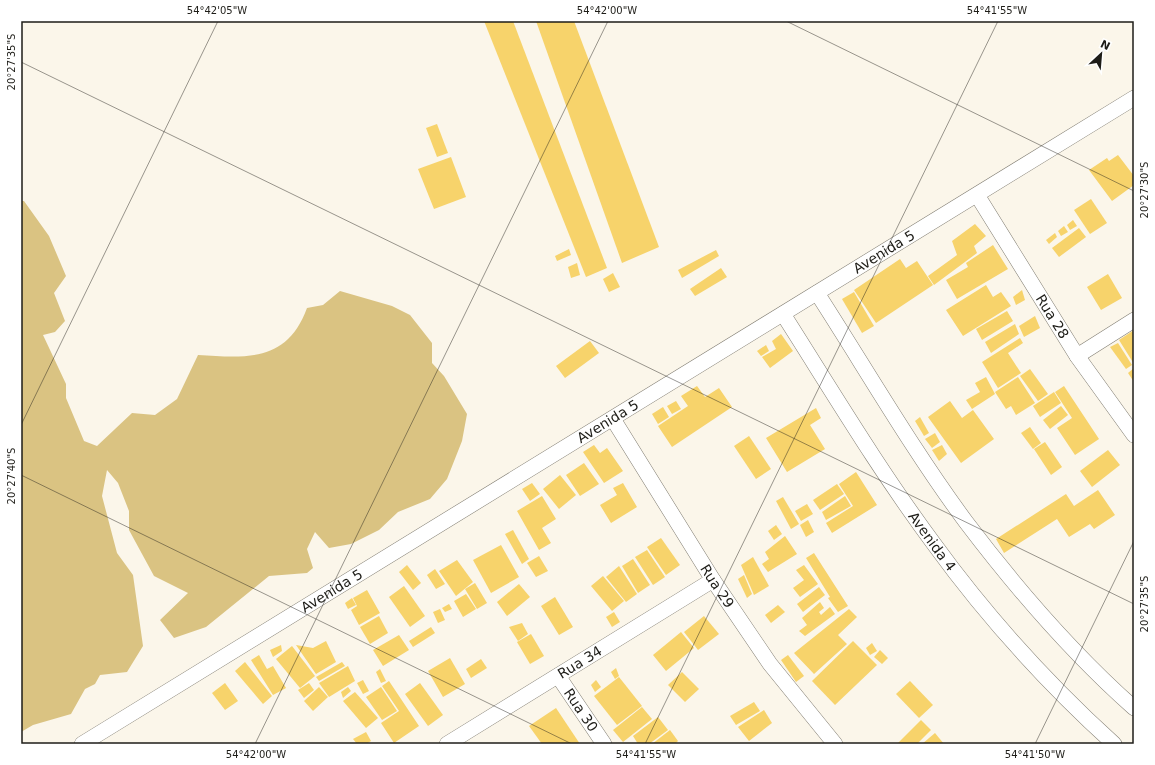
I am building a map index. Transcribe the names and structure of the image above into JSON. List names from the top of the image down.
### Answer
{
  "streets": {
    "street": [
      "Avenida 5",
      "Rua 28",
      "Avenida 4",
      "Rua 29",
      "Rua 34",
      "Rua 30"
    ]
  },
  "crossings": [
    ["Avenida 5", "Rua 28"],
    ["Avenida 5", "Avenida 4"],
    ["Avenida 5", "Rua 29"],
    ["Rua 29", "Rua 34"],
    ["Rua 34", "Rua 30"]
  ],
  "north": "top right",
  "coordinates": [
    "54°42'05\"W",
    "54°42'00\"W",
    "54°41'55\"W",
    "20°27'35\"S",
    "20°27'30\"S",
    "20°27'40\"S",
    "54°41'50\"W"
  ]
}
